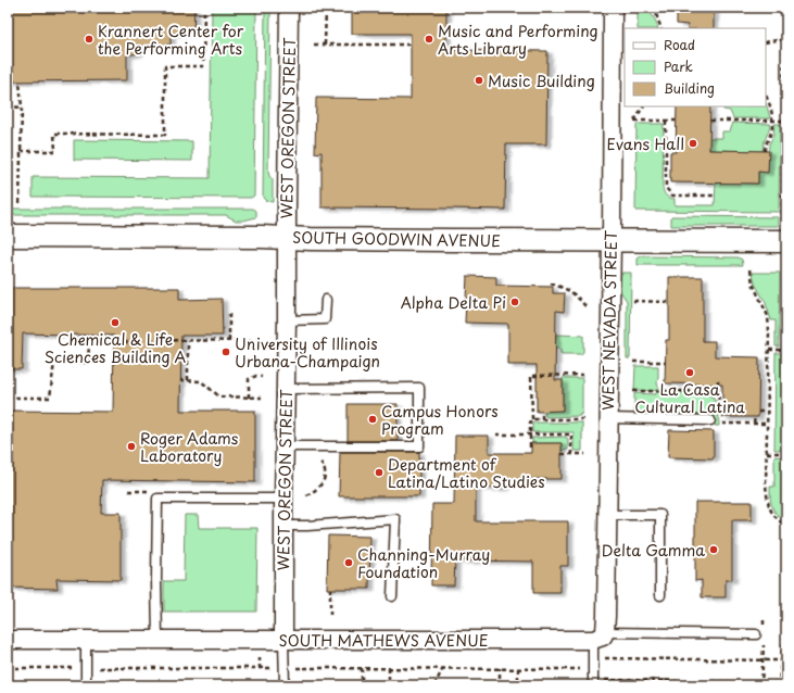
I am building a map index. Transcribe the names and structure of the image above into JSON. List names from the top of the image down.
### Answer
{
  "streets": {
    "street": [
      "WEST OREGON STREET",
      "SOUTH GOODWIN AVENUE",
      "WEST NEVADA STREET",
      "SOUTH MATHEWS AVENUE"
    ]
  },
  "crossings": [
    ["WEST OREGON STREET", "SOUTH GOODWIN AVENUE"],
    ["WEST OREGON STREET", "SOUTH MATHEWS AVENUE"],
    ["SOUTH GOODWIN AVENUE", "WEST NEVADA STREET"],
    ["WEST NEVADA STREET", "SOUTH MATHEWS AVENUE"]
  ],
  "places": [
    "Krannert Center for the Performing Arts",
    "Music and Performing Arts Library",
    "Music Building",
    "Evans Hall",
    "Alpha Delta Pi",
    "Chemical & Life Sciences Building A",
    "University of Illinois Urbana-Champaign",
    "La Casa Cultural Latina",
    "Campus Honors Program",
    "Roger Adams Laboratory",
    "Department of Latina/Latino Studies",
    "Delta Gamma",
    "Channing-Murray Foundation"
  ],
  "legend": ["Road", "Park", "Building"]
}
